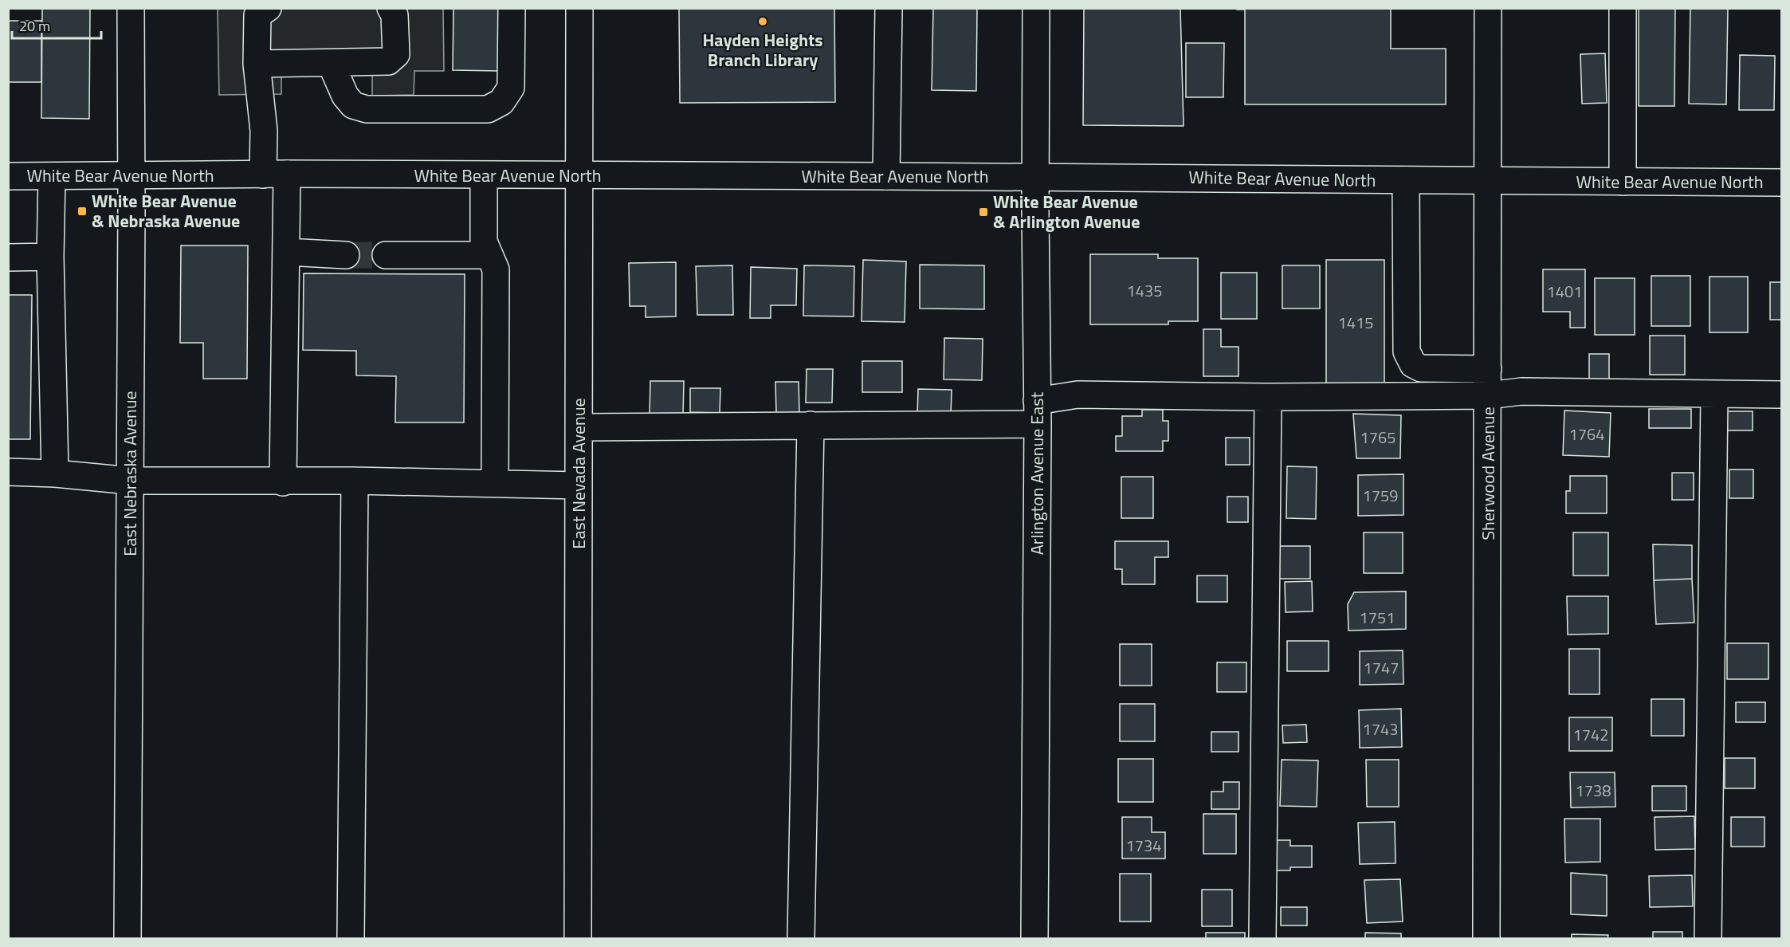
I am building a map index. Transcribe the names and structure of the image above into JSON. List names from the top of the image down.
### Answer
{
  "streets": {
    "street": [
      "White Bear Avenue North",
      "East Nebraska Avenue",
      "East Nevada Avenue",
      "Arlington Avenue East",
      "Sherwood Avenue"
    ]
  },
  "crossings": [
    ["White Bear Avenue North", "East Nebraska Avenue"],
    ["White Bear Avenue North", "East Nevada Avenue"],
    ["White Bear Avenue North", "Arlington Avenue East"],
    ["White Bear Avenue North", "Sherwood Avenue"]
  ],
  "places": {
    "other": ["Hayden Heights Branch Library"],
    "transit": ["White Bear Avenue & Nebraska Avenue", "White Bear Avenue & Arlington Avenue"]
  },
  "house_numbers": [
    "1435",
    "1401",
    "1415",
    "1764",
    "1765",
    "1759",
    "1751",
    "1747",
    "1743",
    "1742",
    "1738",
    "1734"
  ],
  "scale_bar": "20 m"
}
